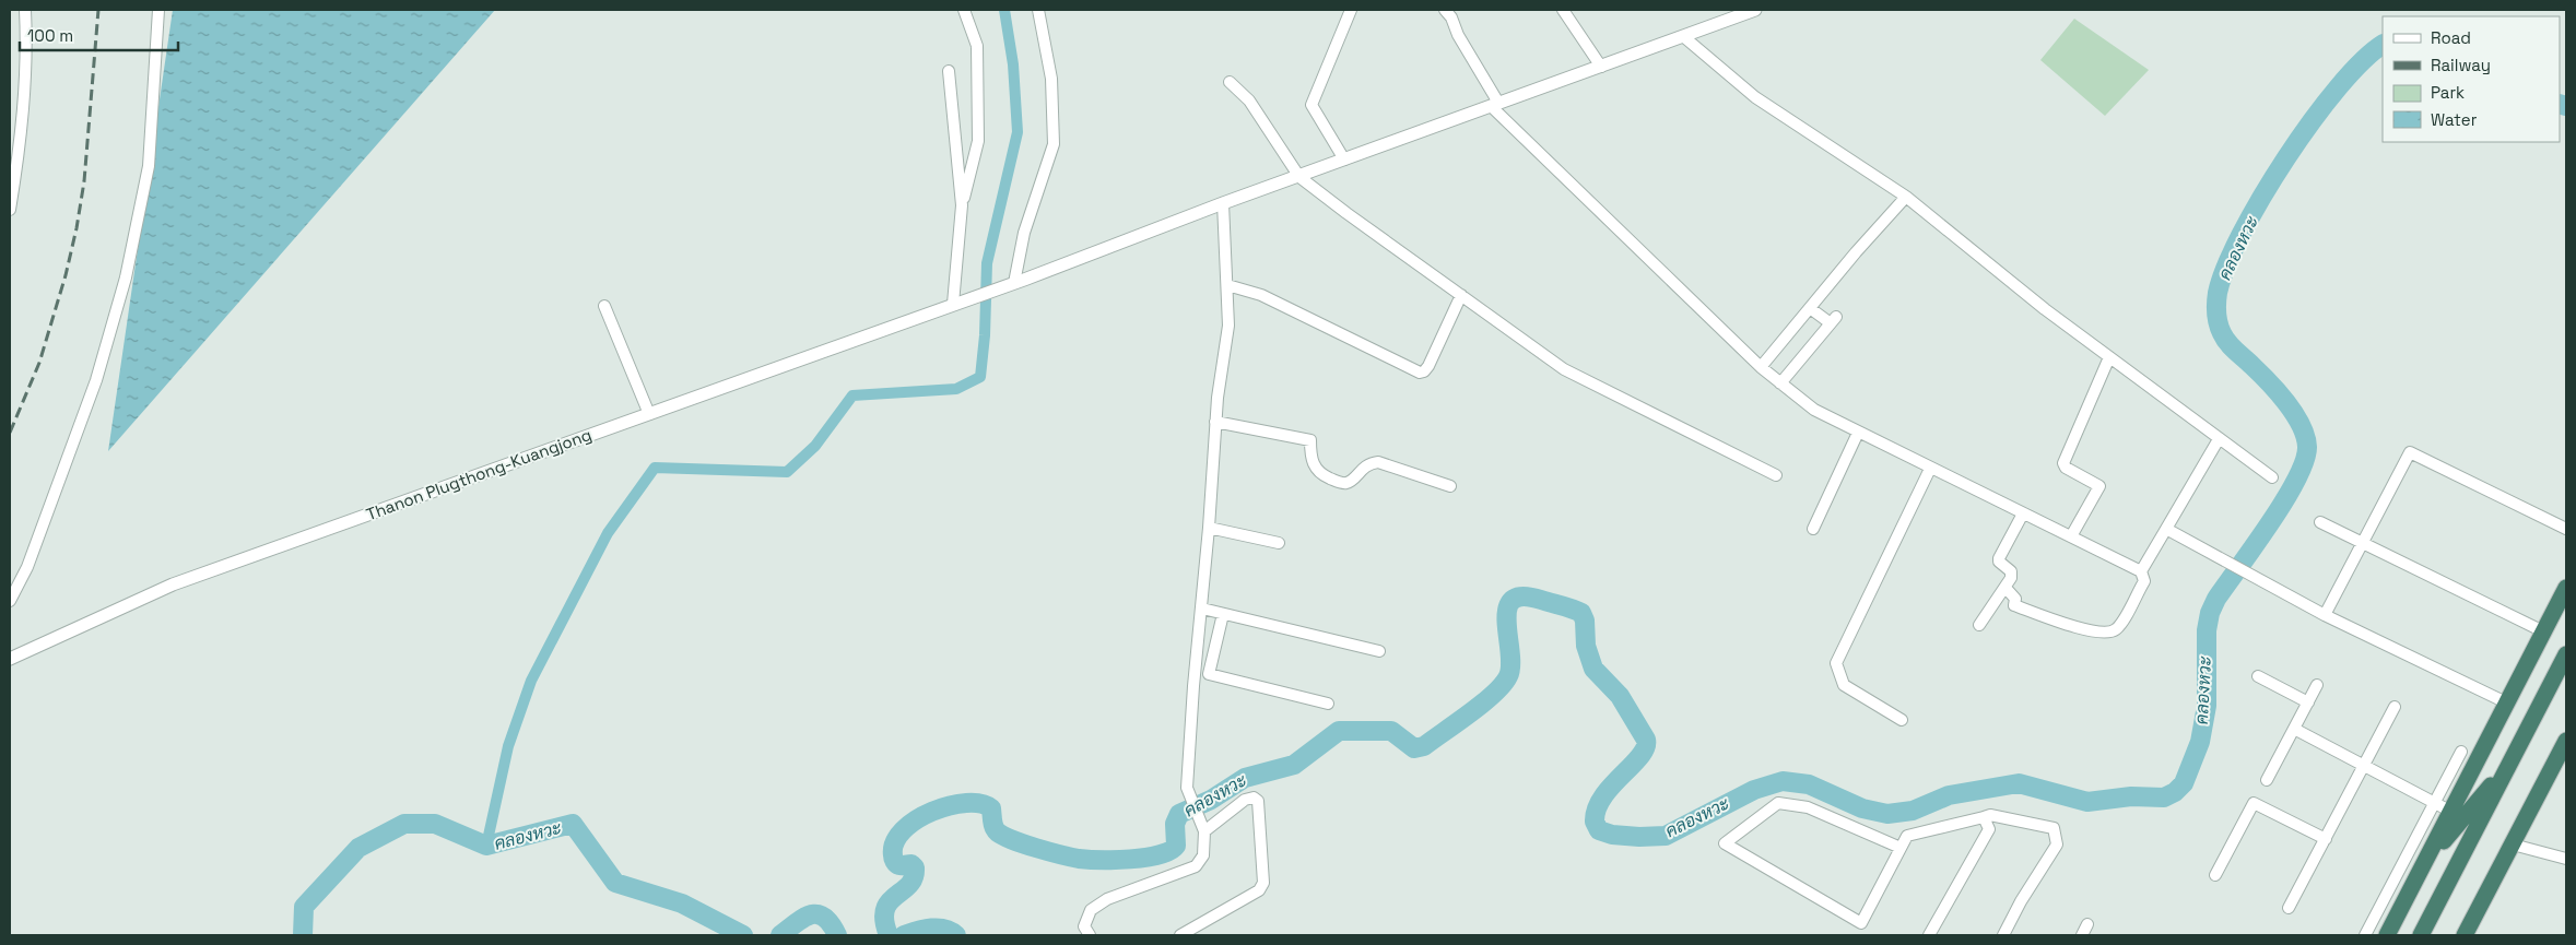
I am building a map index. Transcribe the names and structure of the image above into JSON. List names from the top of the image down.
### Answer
{
  "streets": {
    "street": ["Thanon Plugthong-Kuangjong"]
  },
  "water": ["คลองหวะ"],
  "legend": [
    "Road",
    "Railway",
    "Park",
    "Water"
  ],
  "scale_bar": "100 m"
}
